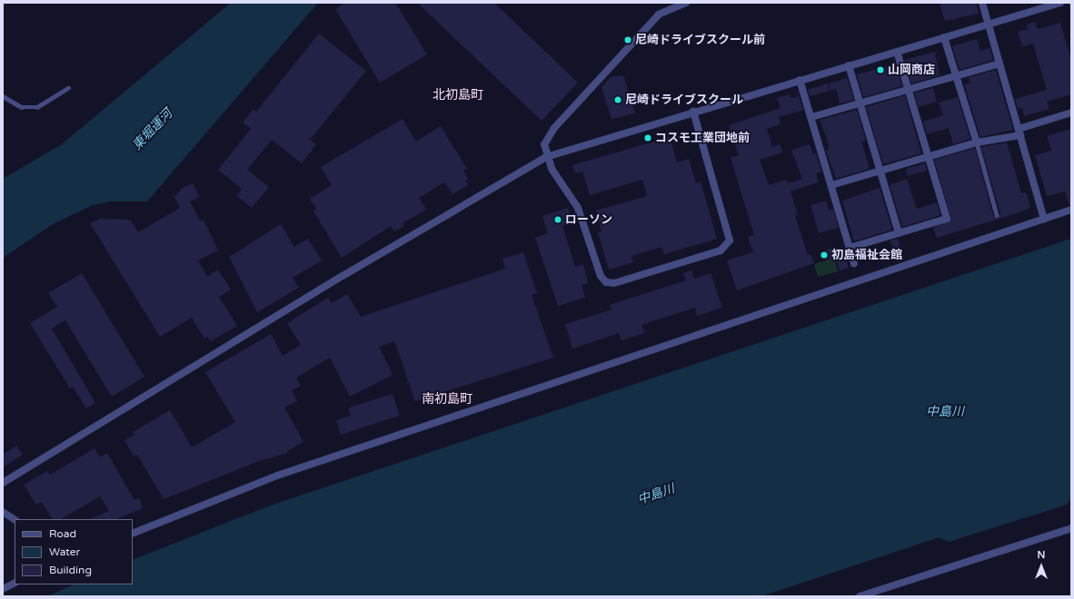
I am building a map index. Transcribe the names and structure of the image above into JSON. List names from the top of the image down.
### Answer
{
  "districts": ["北初島町", "南初島町"],
  "water": ["東堀運河", "中島川"],
  "places": [
    "尼崎ドライブスクール前",
    "山岡商店",
    "尼崎ドライブスクール",
    "コスモ工業団地前",
    "ローソン",
    "初島福祉会館"
  ],
  "legend": ["Road", "Water", "Building"],
  "north": "top"
}
